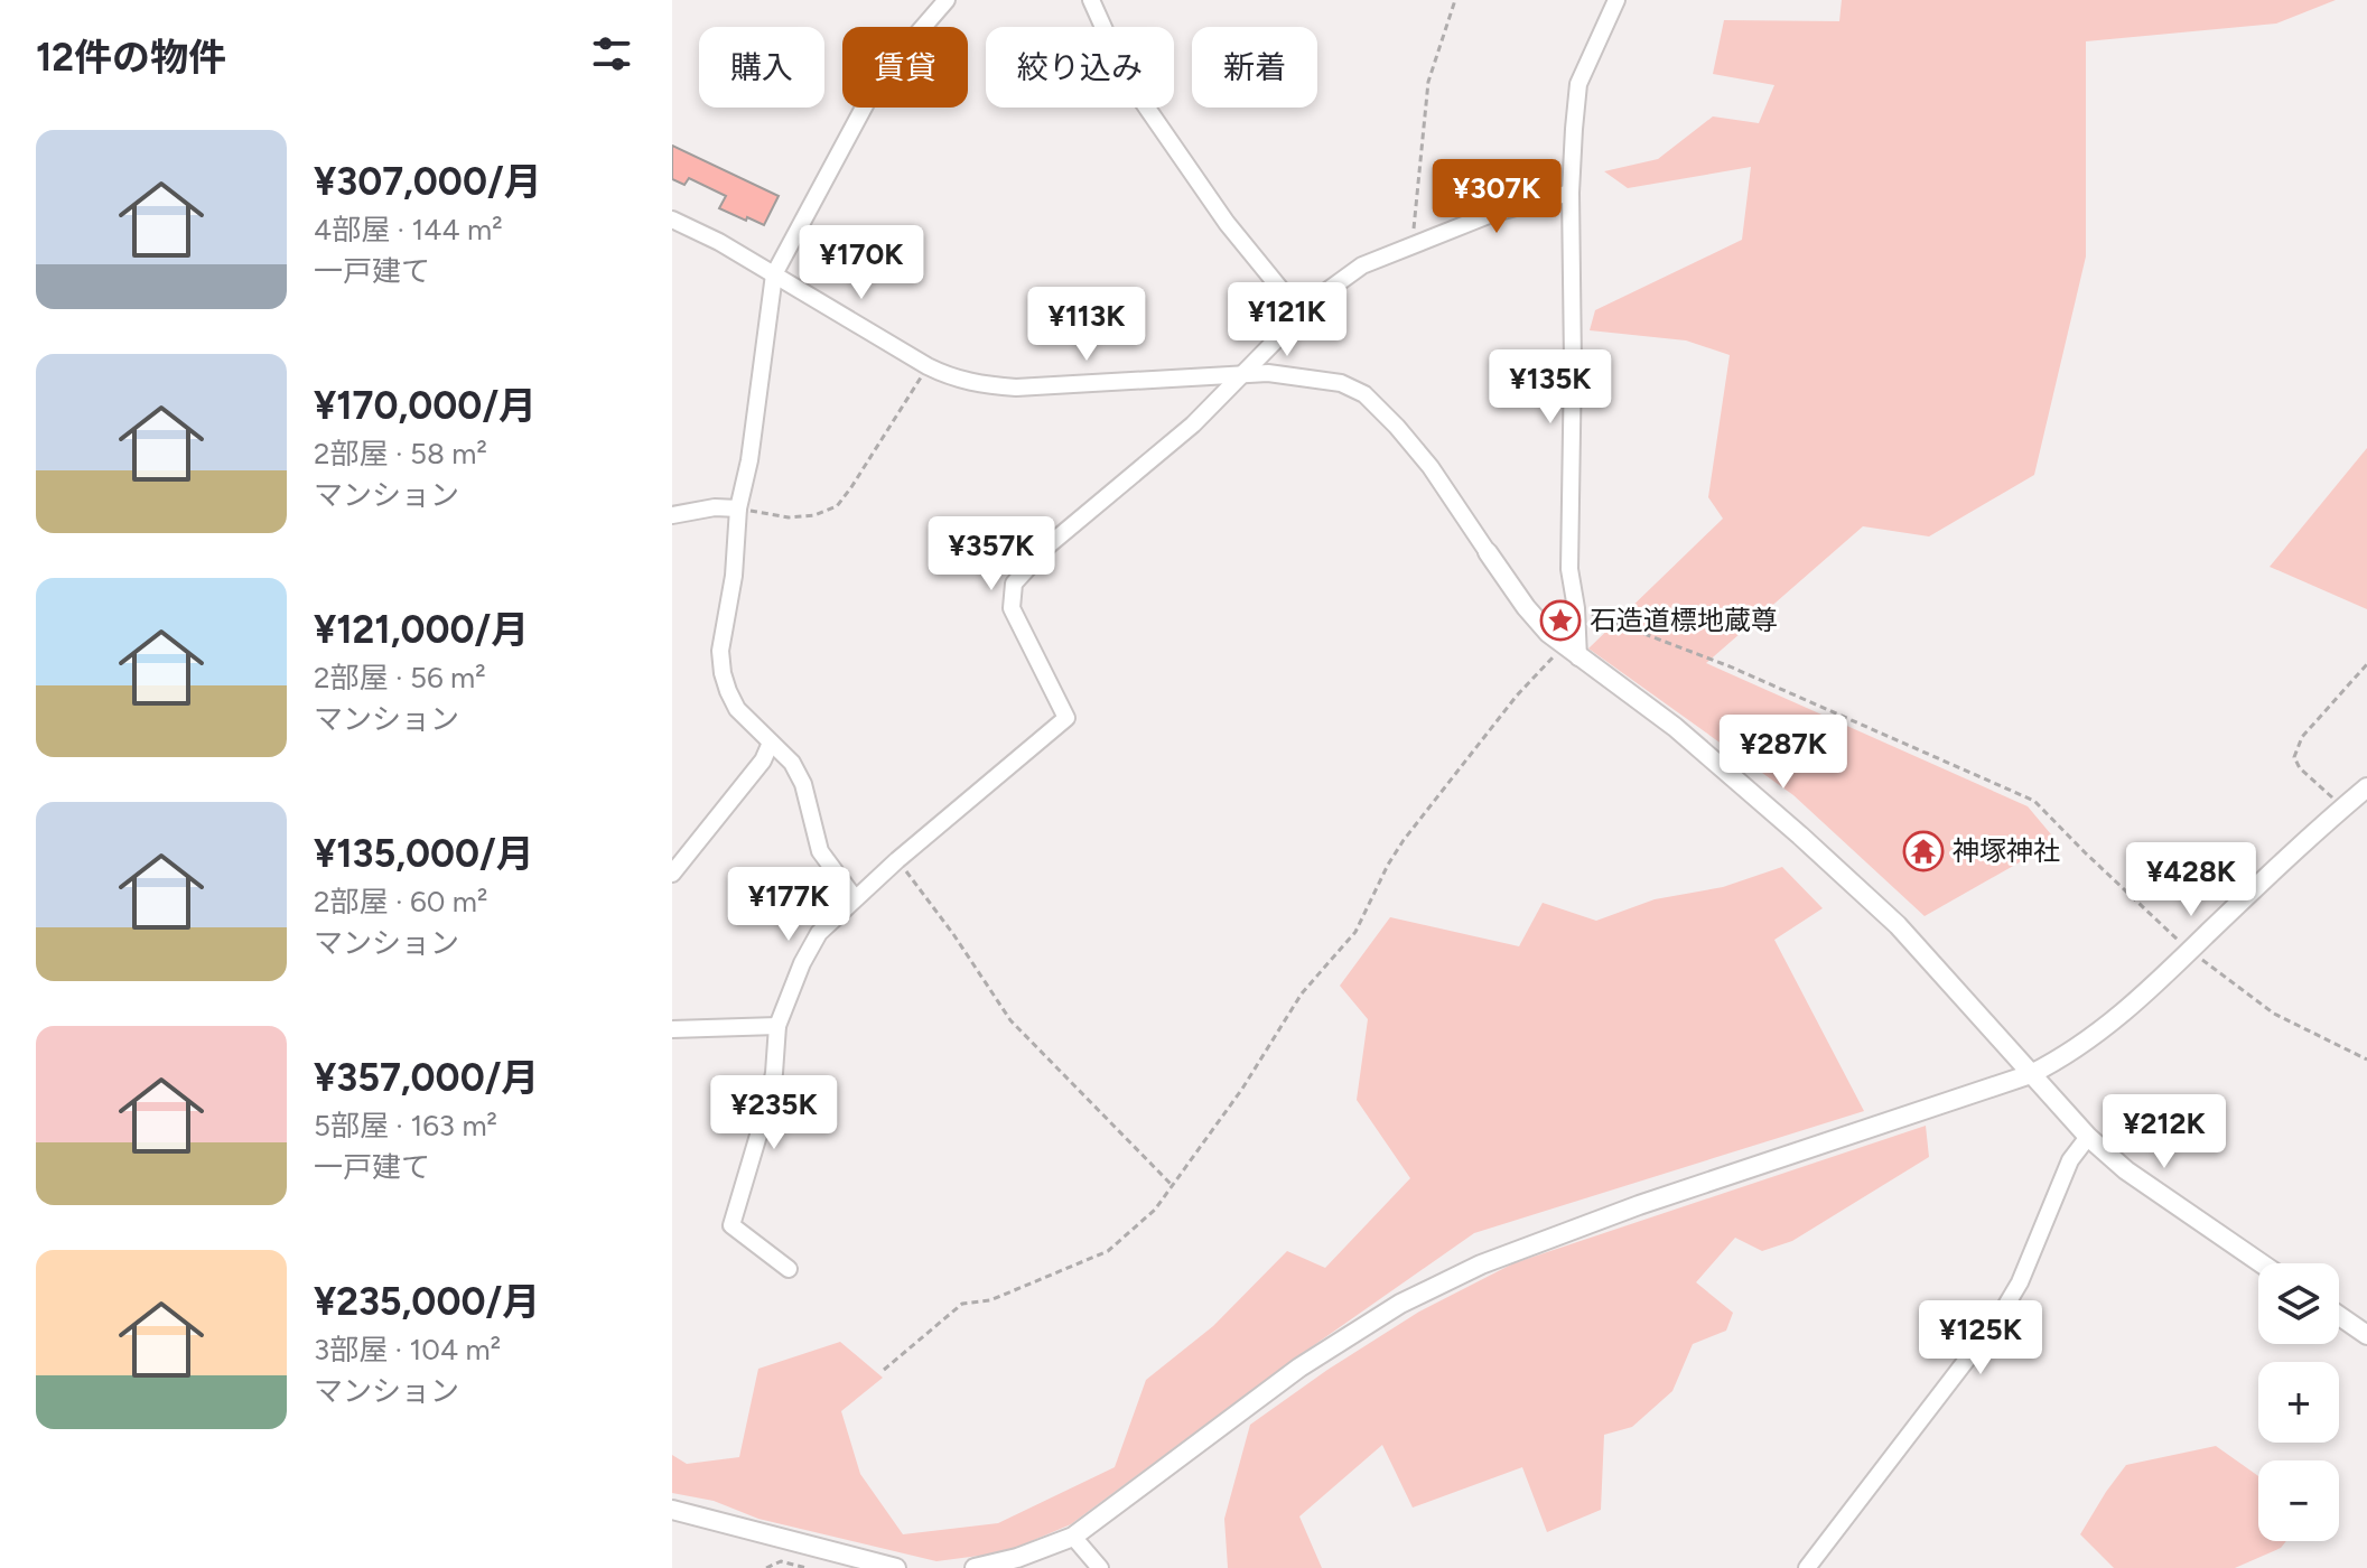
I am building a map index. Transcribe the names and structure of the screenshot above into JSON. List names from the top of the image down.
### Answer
{
  "places": {
    "place": ["石造道標地蔵尊"],
    "temple": ["神塚神社"]
  },
  "page": {
    "heading": "12件の物件",
    "chip": [
      "購入",
      "賃貸",
      "絞り込み",
      "新着"
    ],
    "list": [
      {
        "name": "¥307,000/月",
        "note": "4部屋 · 144 m² · 一戸建て"
      },
      {
        "name": "¥170,000/月",
        "note": "2部屋 · 58 m² · マンション"
      },
      {
        "name": "¥121,000/月",
        "note": "2部屋 · 56 m² · マンション"
      },
      {
        "name": "¥135,000/月",
        "note": "2部屋 · 60 m² · マンション"
      },
      {
        "name": "¥357,000/月",
        "note": "5部屋 · 163 m² · 一戸建て"
      },
      {
        "name": "¥235,000/月",
        "note": "3部屋 · 104 m² · マンション"
      }
    ],
    "price": [
      "¥307K",
      "¥170K",
      "¥121K",
      "¥113K",
      "¥135K",
      "¥357K",
      "¥287K",
      "¥428K",
      "¥177K",
      "¥235K",
      "¥212K",
      "¥125K"
    ],
    "map_buttons": ["+", "−"]
  }
}
